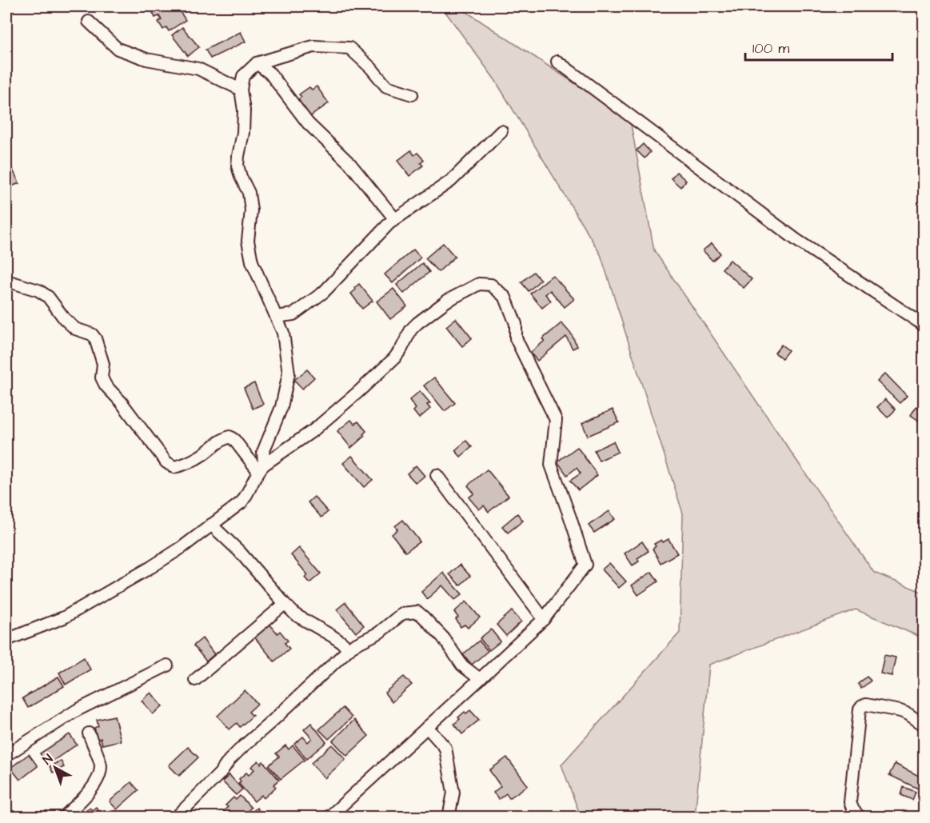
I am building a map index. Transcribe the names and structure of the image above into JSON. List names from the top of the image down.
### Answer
{
  "scale_bar": "100 m",
  "north": "top left"
}
